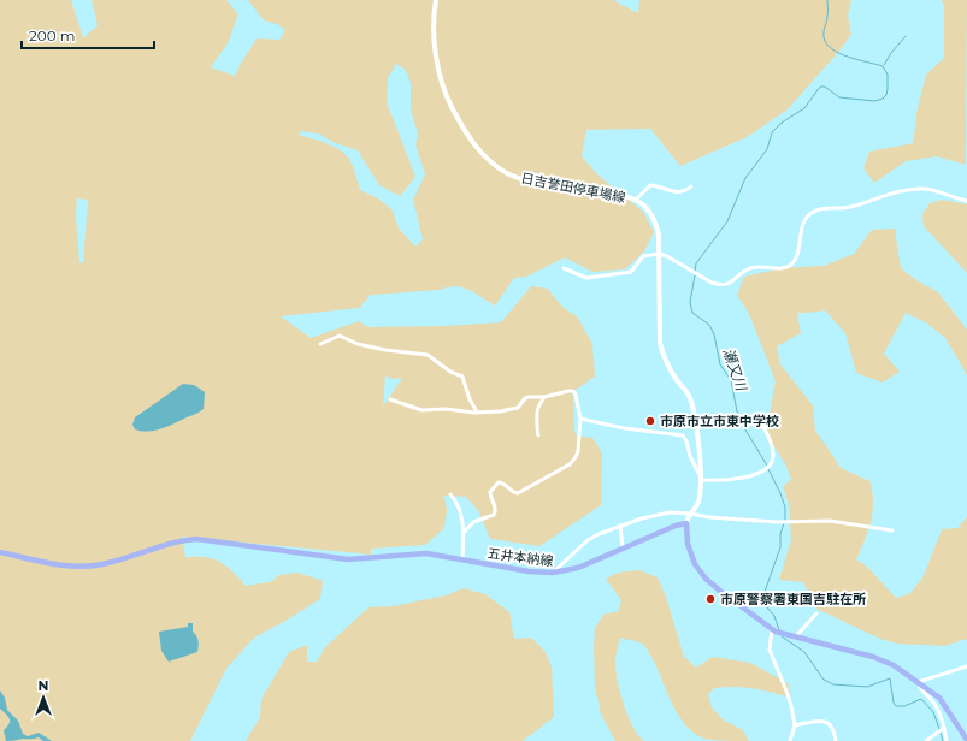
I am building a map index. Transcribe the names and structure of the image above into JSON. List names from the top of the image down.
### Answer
{
  "streets": {
    "main road": ["日吉誉田停車場線", "五井本納線"]
  },
  "crossings": [
    ["日吉誉田停車場線", "五井本納線"]
  ],
  "water": ["瀬又川"],
  "places": ["市原市立市東中学校", "市原警察署東国吉駐在所"],
  "scale_bar": "200 m",
  "north": "top"
}
